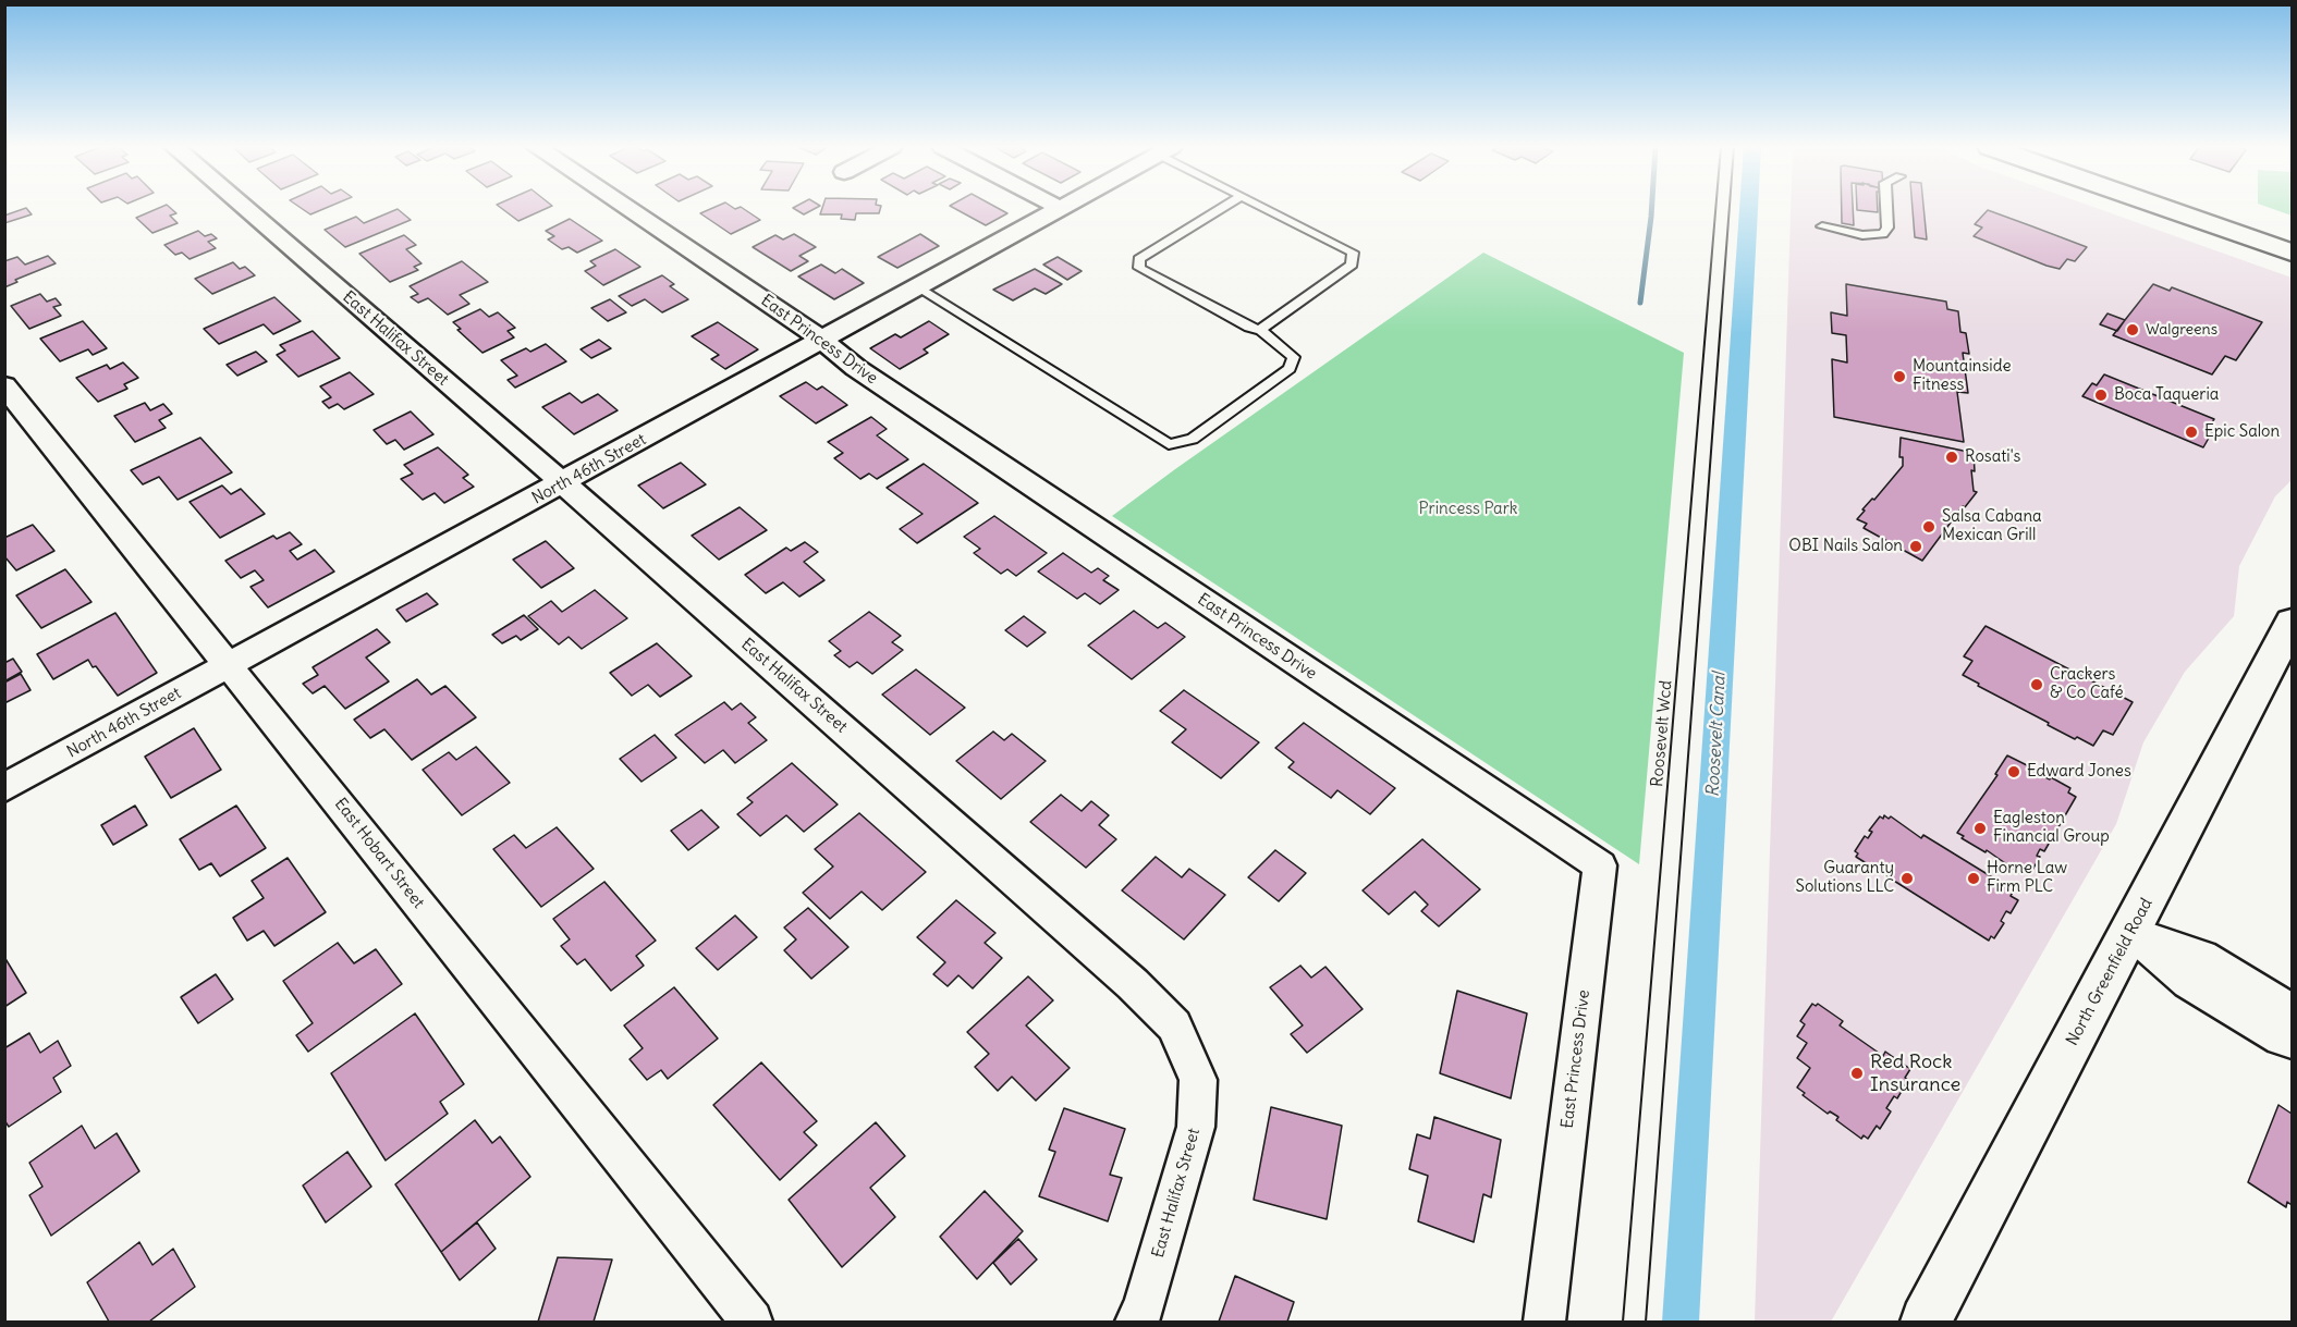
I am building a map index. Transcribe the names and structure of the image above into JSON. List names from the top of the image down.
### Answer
{
  "streets": {
    "main road": ["North Greenfield Road"],
    "street": [
      "East Halifax Street",
      "East Princess Drive",
      "North 46th Street",
      "East Hobart Street"
    ],
    "lane": ["Roosevelt Wcd"]
  },
  "crossings": [
    ["East Halifax Street", "North 46th Street"],
    ["East Princess Drive", "North 46th Street"],
    ["North 46th Street", "East Hobart Street"]
  ],
  "water": ["Roosevelt Canal"],
  "parks": ["Princess Park"],
  "places": [
    "Walgreens",
    "Mountainside Fitness",
    "Boca Taqueria",
    "Epic Salon",
    "Rosati's",
    "Salsa Cabana Mexican Grill",
    "OBI Nails Salon",
    "Crackers & Co Café",
    "Edward Jones",
    "Eagleston Financial Group",
    "Guaranty Solutions LLC",
    "Horne Law Firm PLC",
    "Red Rock Insurance"
  ]
}
